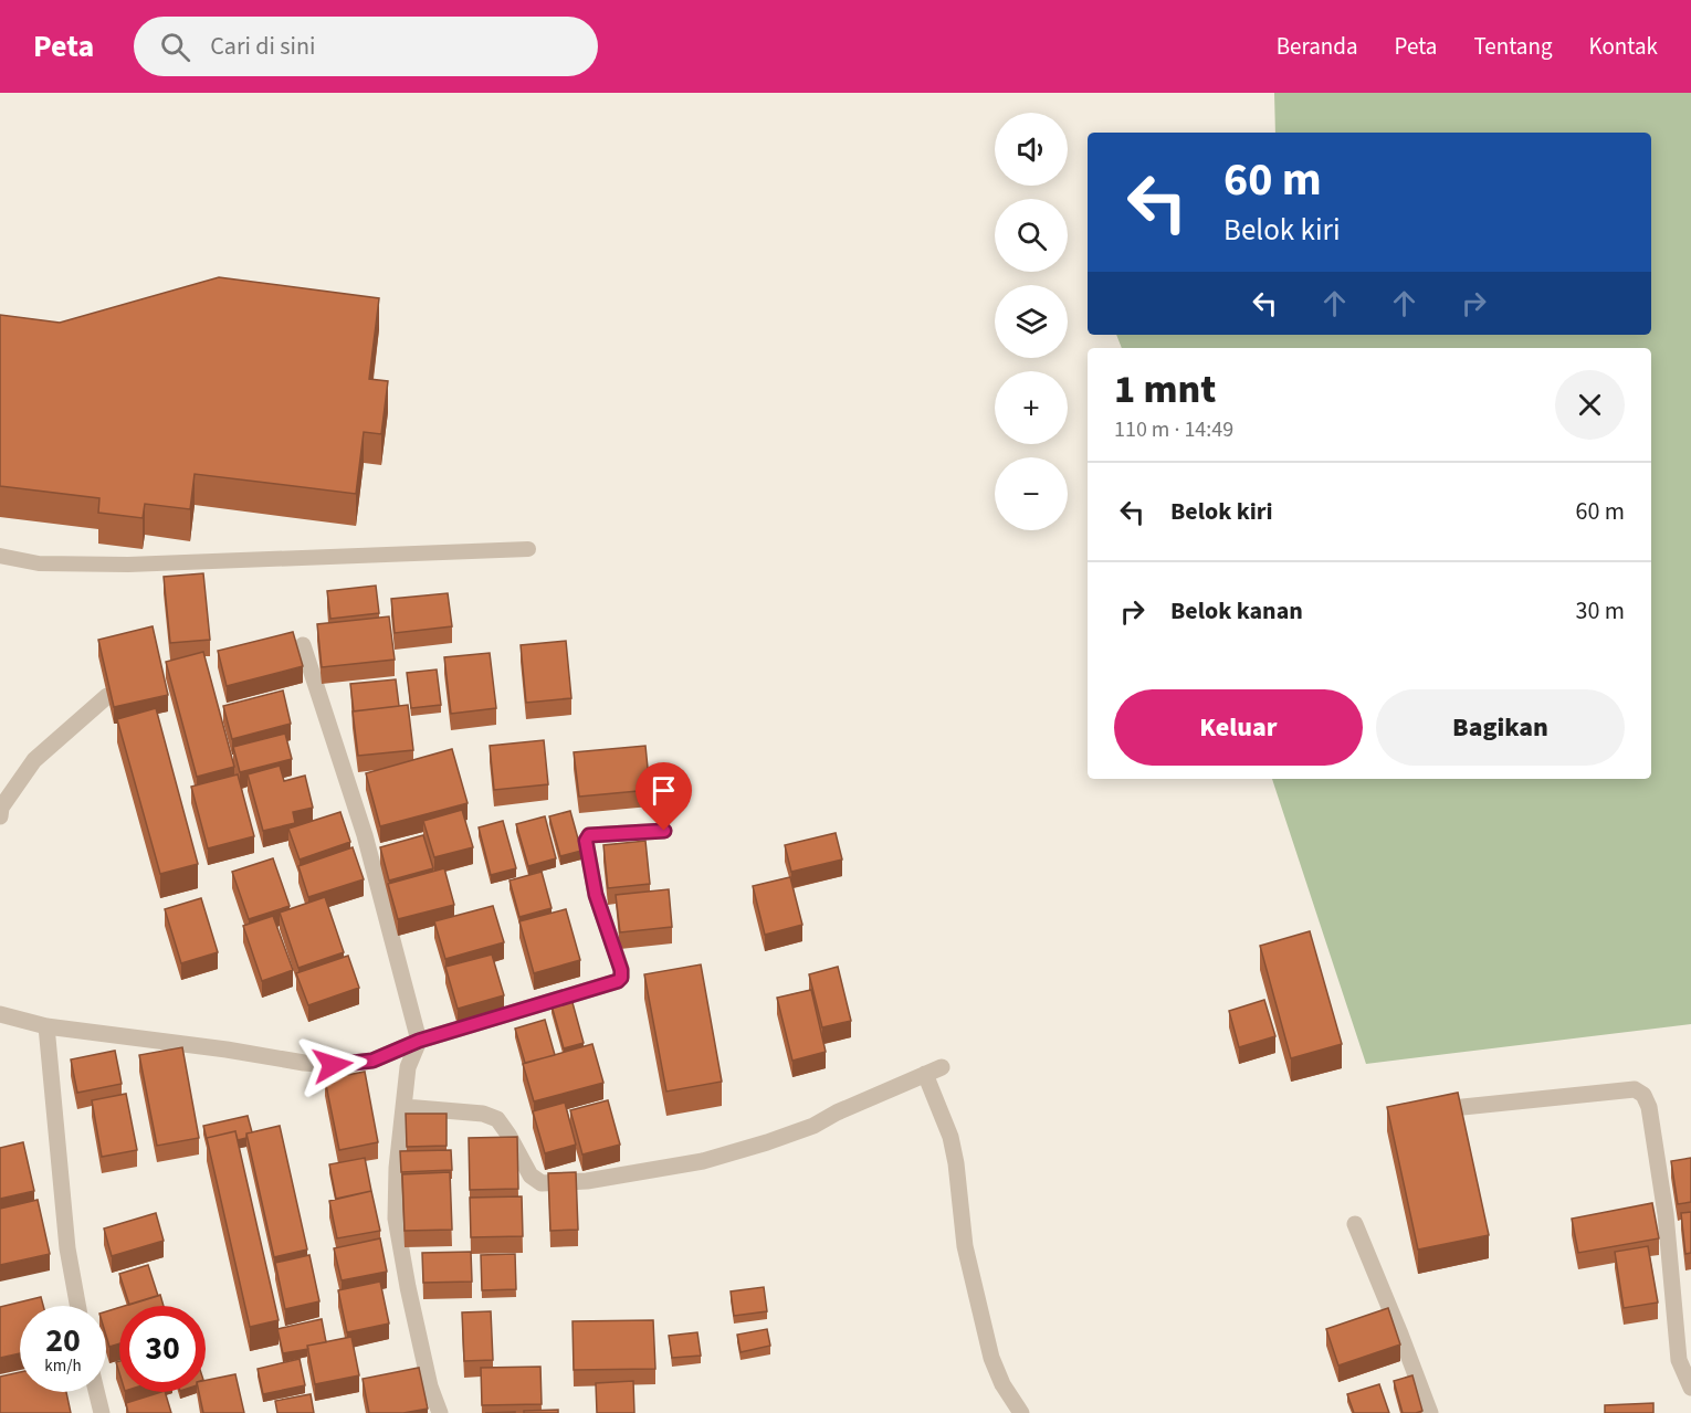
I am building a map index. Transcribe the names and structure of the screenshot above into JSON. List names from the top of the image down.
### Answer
{
  "page": {
    "header": "Peta",
    "search": "Cari di sini",
    "nav": [
      "Beranda",
      "Peta",
      "Tentang",
      "Kontak"
    ],
    "map_buttons": ["+", "−"],
    "turn": ["60 m", "Belok kiri"],
    "heading": ["1 mnt", "110 m · 14:49"],
    "list": [
      {
        "name": "Belok kiri",
        "value": "60 m"
      },
      {
        "name": "Belok kanan",
        "value": "30 m"
      }
    ],
    "buttons": ["Keluar", "Bagikan"],
    "speed": "20 km/h",
    "limit": "30"
  }
}
